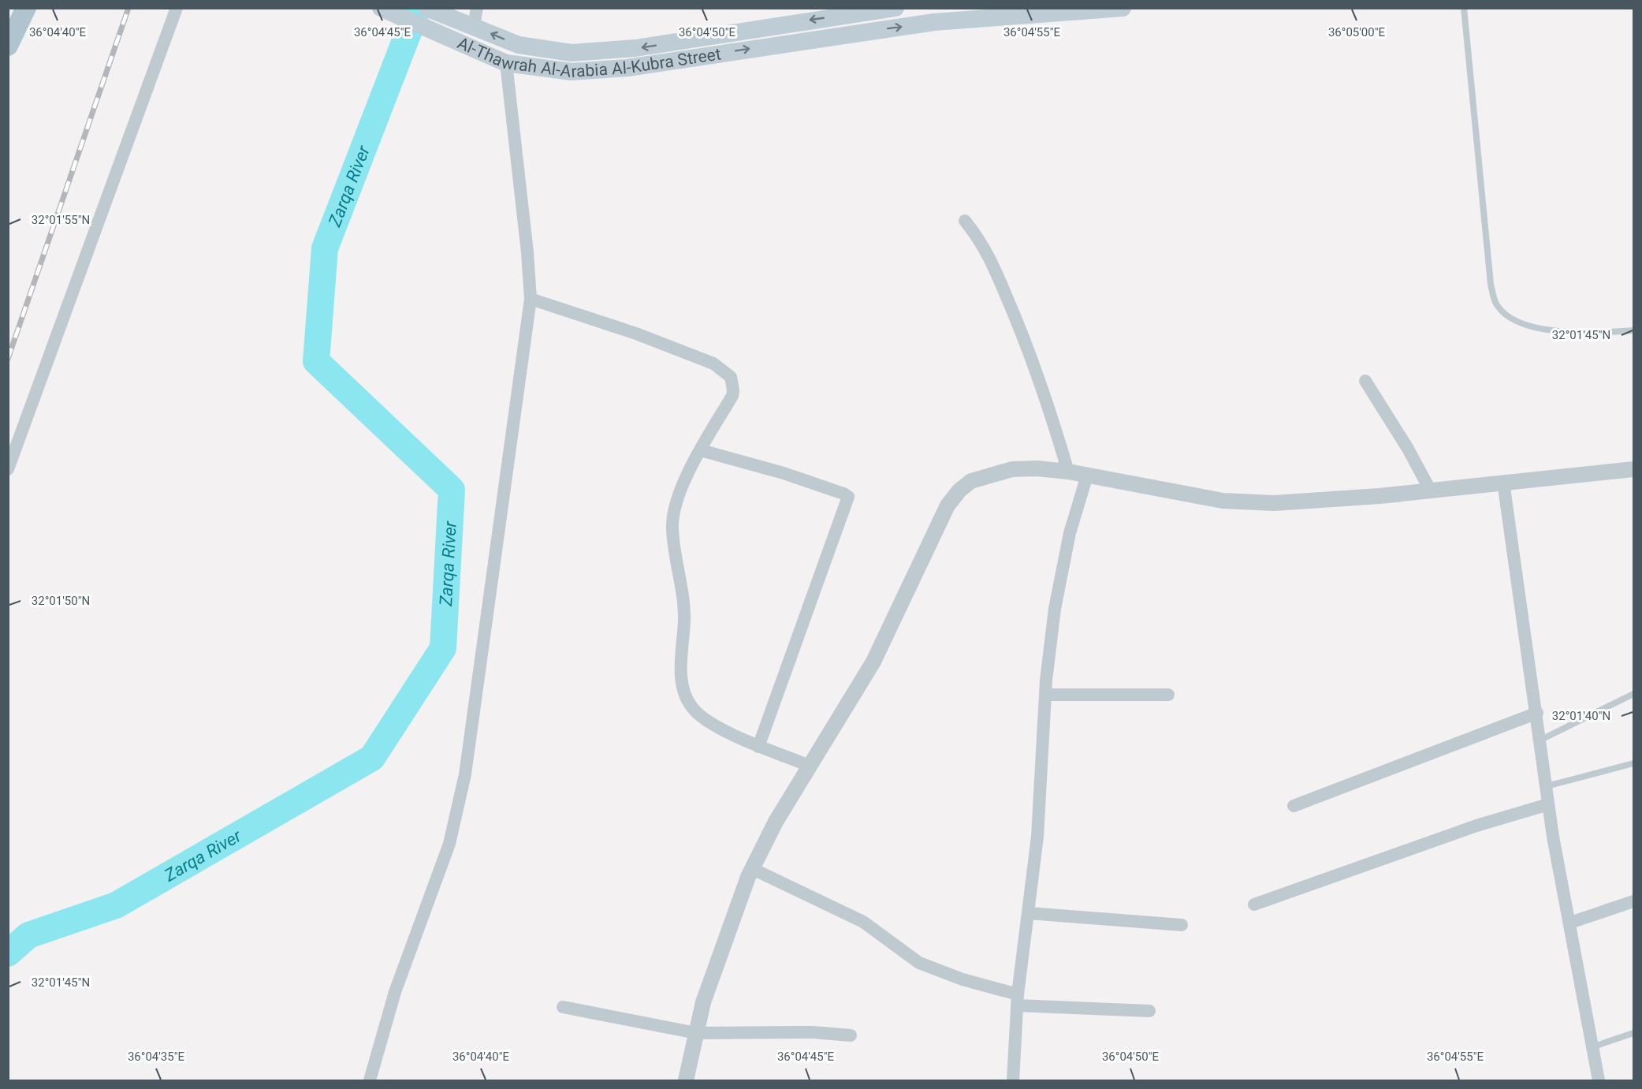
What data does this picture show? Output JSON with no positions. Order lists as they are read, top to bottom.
{
  "streets": {
    "main road": ["Al-Thawrah Al-Arabia Al-Kubra Street"]
  },
  "water": ["Zarqa River"],
  "coordinates": [
    "36°04'40\"E",
    "36°04'45\"E",
    "36°04'50\"E",
    "36°04'55\"E",
    "36°05'00\"E",
    "32°01'55\"N",
    "32°01'45\"N",
    "32°01'50\"N",
    "32°01'40\"N",
    "36°04'35\"E"
  ]
}
